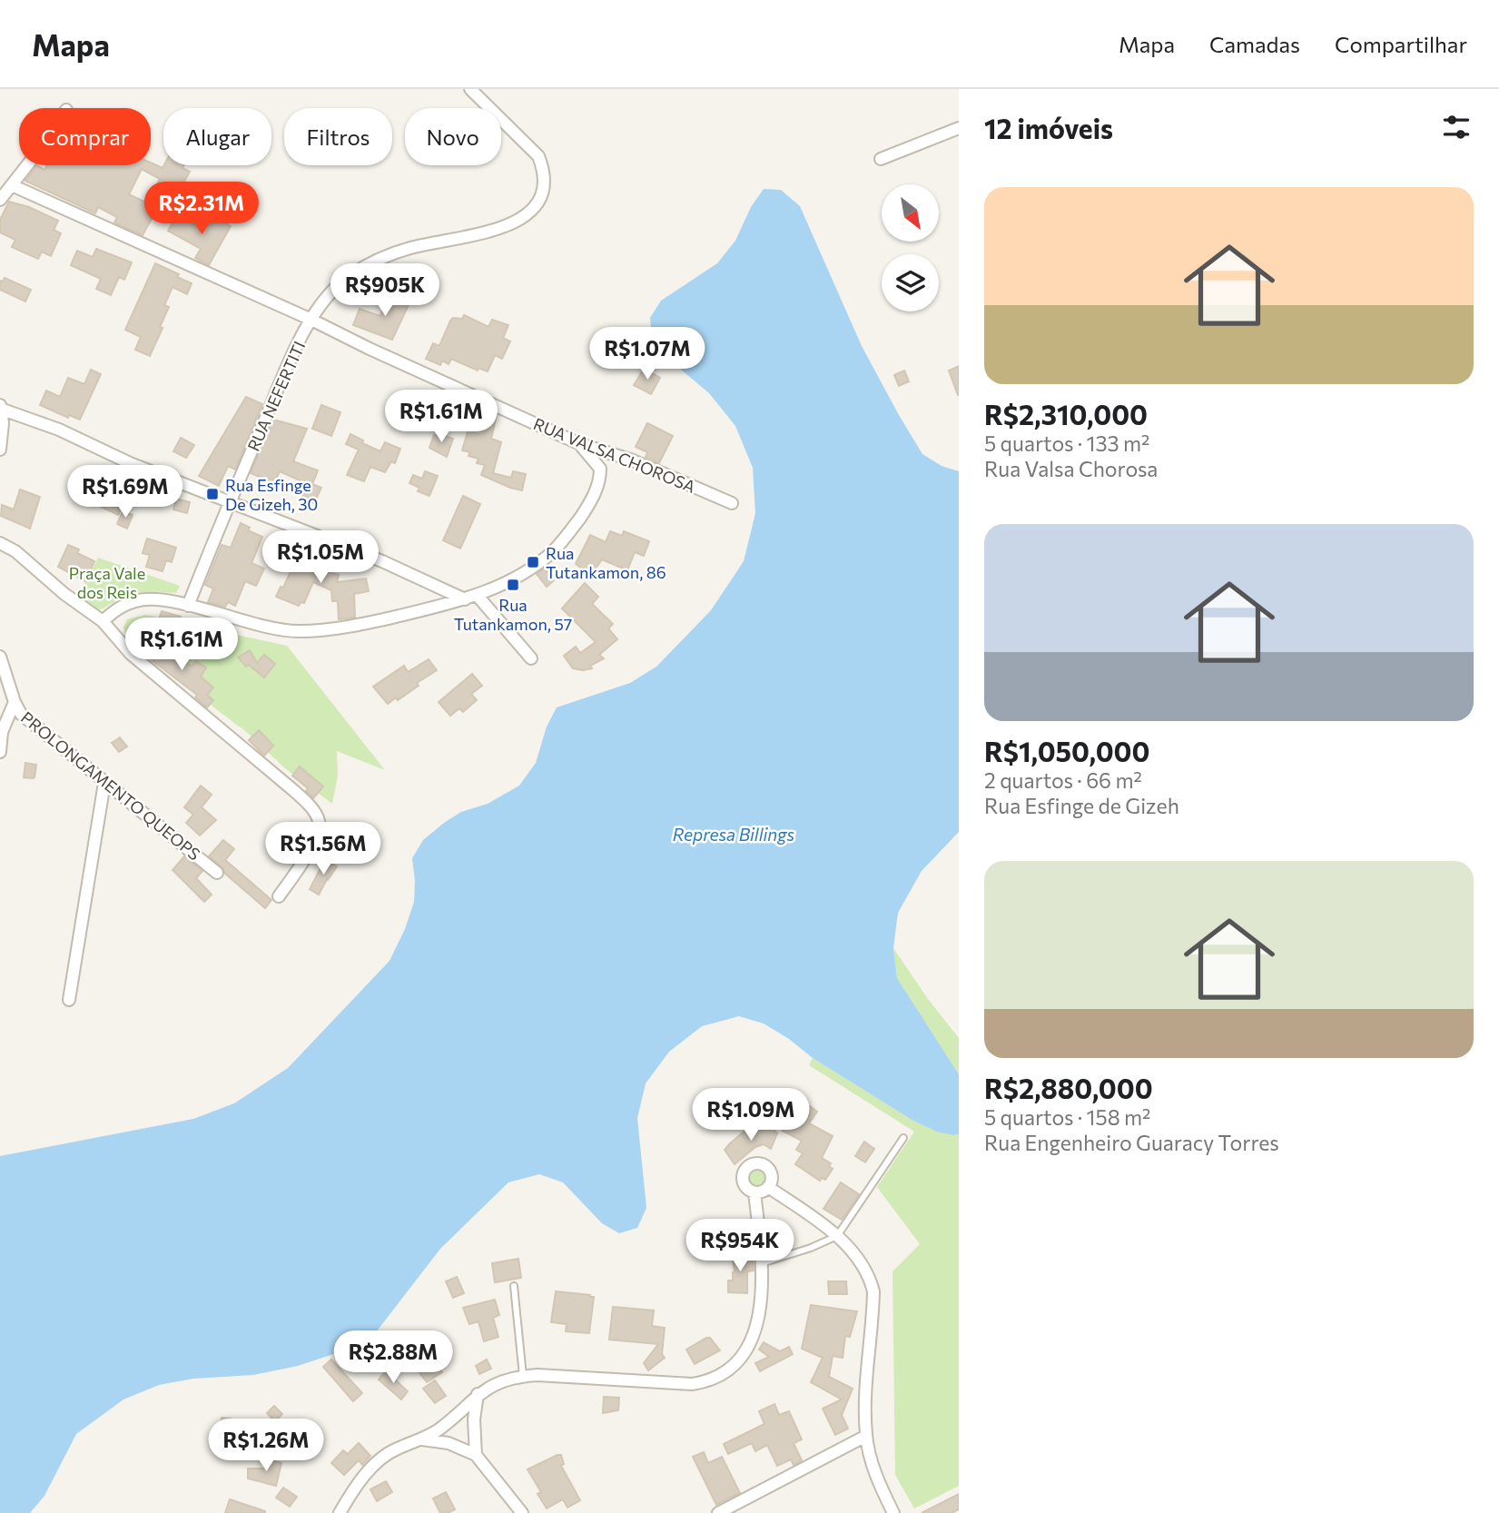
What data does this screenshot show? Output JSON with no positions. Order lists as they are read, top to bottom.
{
  "streets": {
    "street": ["RUA NEFERTITI", "RUA VALSA CHOROSA", "PROLONGAMENTO QUEOPS"]
  },
  "crossings": [
    ["RUA NEFERTITI", "RUA VALSA CHOROSA"]
  ],
  "water": ["Represa Billings"],
  "parks": ["Praça Vale dos Reis"],
  "places": {
    "transit": ["Rua Esfinge De Gizeh, 30", "Rua Tutankamon, 86", "Rua Tutankamon, 57"]
  },
  "north": "bottom right",
  "page": {
    "header": "Mapa",
    "nav": ["Mapa", "Camadas", "Compartilhar"],
    "heading": "12 imóveis",
    "chip": [
      "Comprar",
      "Alugar",
      "Filtros",
      "Novo"
    ],
    "list": [
      {
        "name": "R$2,310,000",
        "note": "5 quartos · 133 m² · Rua Valsa Chorosa"
      },
      {
        "name": "R$1,050,000",
        "note": "2 quartos · 66 m² · Rua Esfinge de Gizeh"
      },
      {
        "name": "R$2,880,000",
        "note": "5 quartos · 158 m² · Rua Engenheiro Guaracy Torres"
      }
    ],
    "price": [
      "R$2.31M",
      "R$905K",
      "R$1.07M",
      "R$1.61M",
      "R$1.69M",
      "R$1.05M",
      "R$1.61M",
      "R$1.56M",
      "R$1.09M",
      "R$954K",
      "R$2.88M",
      "R$1.26M"
    ]
  }
}
